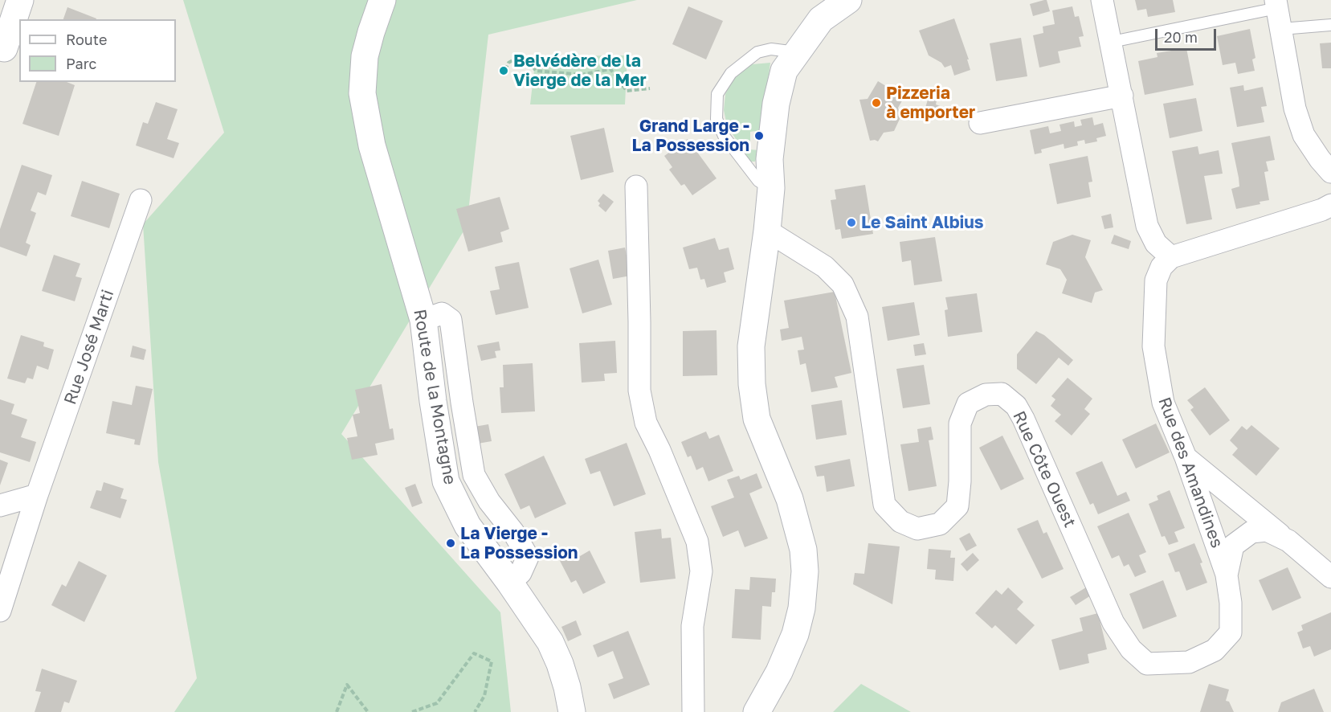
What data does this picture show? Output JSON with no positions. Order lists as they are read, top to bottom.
{
  "streets": {
    "main road": ["Route de la Montagne"],
    "street": ["Rue José Marti", "Rue Côte Ouest", "Rue des Amandines"]
  },
  "crossings": [
    ["Rue Côte Ouest", "Rue des Amandines"]
  ],
  "places": [
    "Belvédère de la Vierge de la Mer",
    "Pizzeria à emporter",
    "Grand Large - La Possession",
    "Le Saint Albius",
    "La Vierge - La Possession"
  ],
  "legend": ["Route", "Parc"],
  "scale_bar": "20 m"
}
